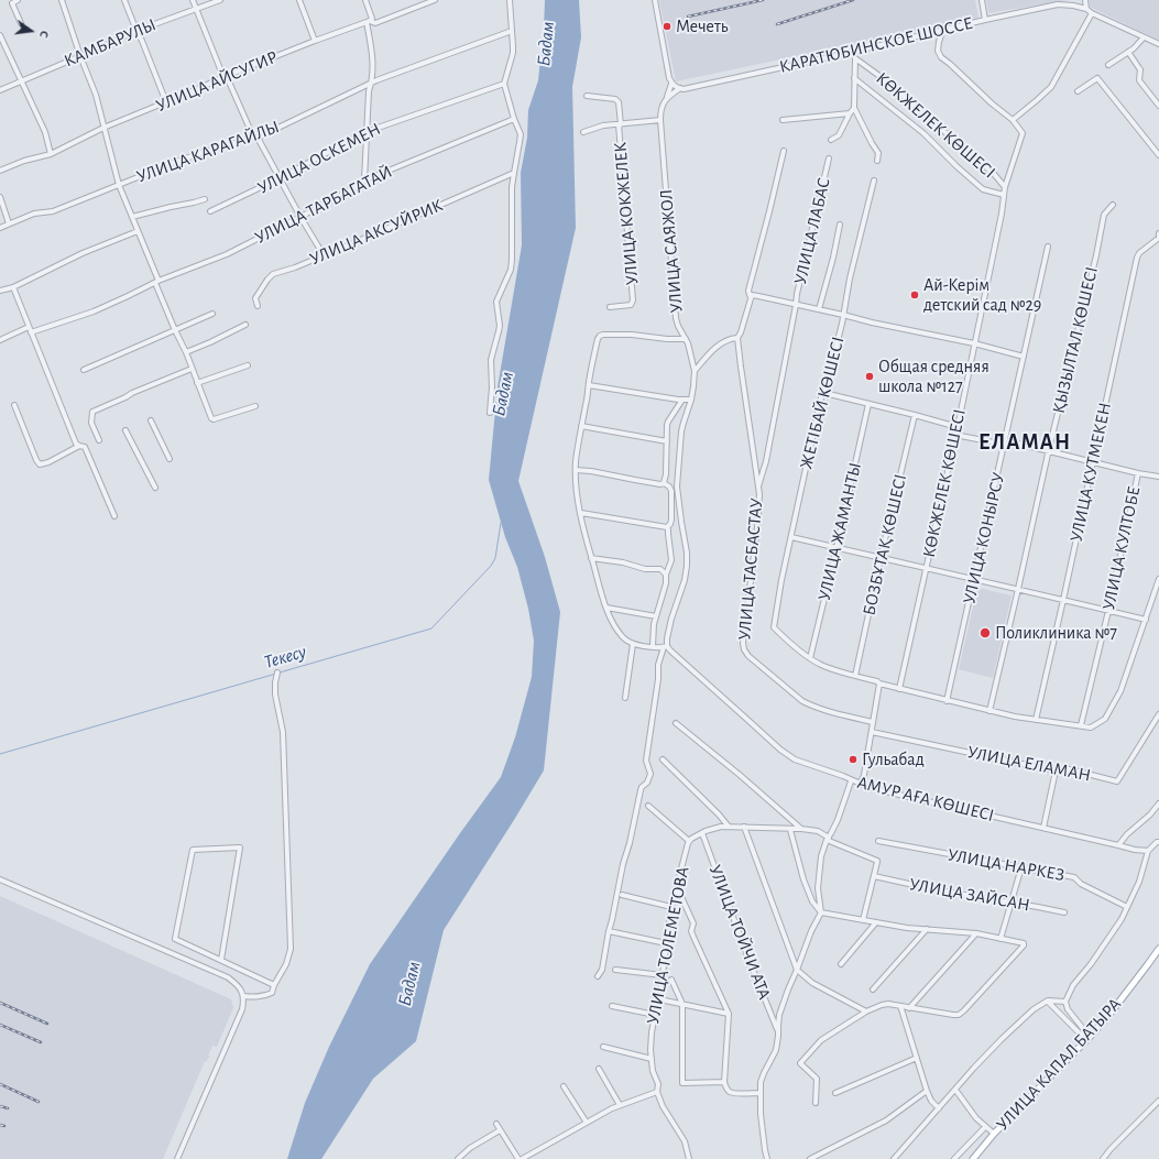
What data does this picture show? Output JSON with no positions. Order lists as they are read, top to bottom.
{
  "streets": {
    "main road": ["УЛИЦА КАПАЛ БАТЫРА"],
    "street": [
      "КАМБАРУЛЫ",
      "КАРАТЮБИНСКОЕ ШОССЕ",
      "УЛИЦА АЙСУГИР",
      "КӨКЖЕЛЕК КӨШЕСІ",
      "УЛИЦА КАРАГАЙЛЫ",
      "УЛИЦА ОСКЕМЕН",
      "УЛИЦА ТАРБАГАТАЙ",
      "УЛИЦА КОКЖЕЛЕК",
      "УЛИЦА ЛАБАС",
      "УЛИЦА АКСУЙРИК",
      "УЛИЦА САЯЖОЛ",
      "ҚЫЗЫЛТАЛ КӨШЕСІ",
      "ЖЕТІБАЙ КӨШЕСІ",
      "УЛИЦА КУТМЕКЕН",
      "УЛИЦА ЖАМАНТЫ",
      "УЛИЦА КОНЫРСУ",
      "БОЗБҰТАҚ КӨШЕСІ",
      "УЛИЦА КУЛТОБЕ",
      "УЛИЦА ТАСБАСТАУ",
      "УЛИЦА ЕЛАМАН",
      "АМУР АҒА КӨШЕСІ",
      "УЛИЦА НАРКЕЗ",
      "УЛИЦА ЗАЙСАН",
      "УЛИЦА ТОЙЧИ АТА",
      "УЛИЦА ТОЛЕМЕТОВА"
    ]
  },
  "crossings": [
    ["УЛИЦА ЛАБАС", "УЛИЦА ТАСБАСТАУ"],
    ["УЛИЦА САЯЖОЛ", "АМУР АҒА КӨШЕСІ"],
    ["ЖЕТІБАЙ КӨШЕСІ", "УЛИЦА ЖАМАНТЫ"]
  ],
  "districts": ["ЕЛАМАН"],
  "water": ["Бадам", "Текесу"],
  "places": [
    "Мечеть",
    "Ай-Керім детский сад №29",
    "Общая средняя школа №127",
    "Поликлиника №7",
    "Гульабад"
  ],
  "north": "right"
}
